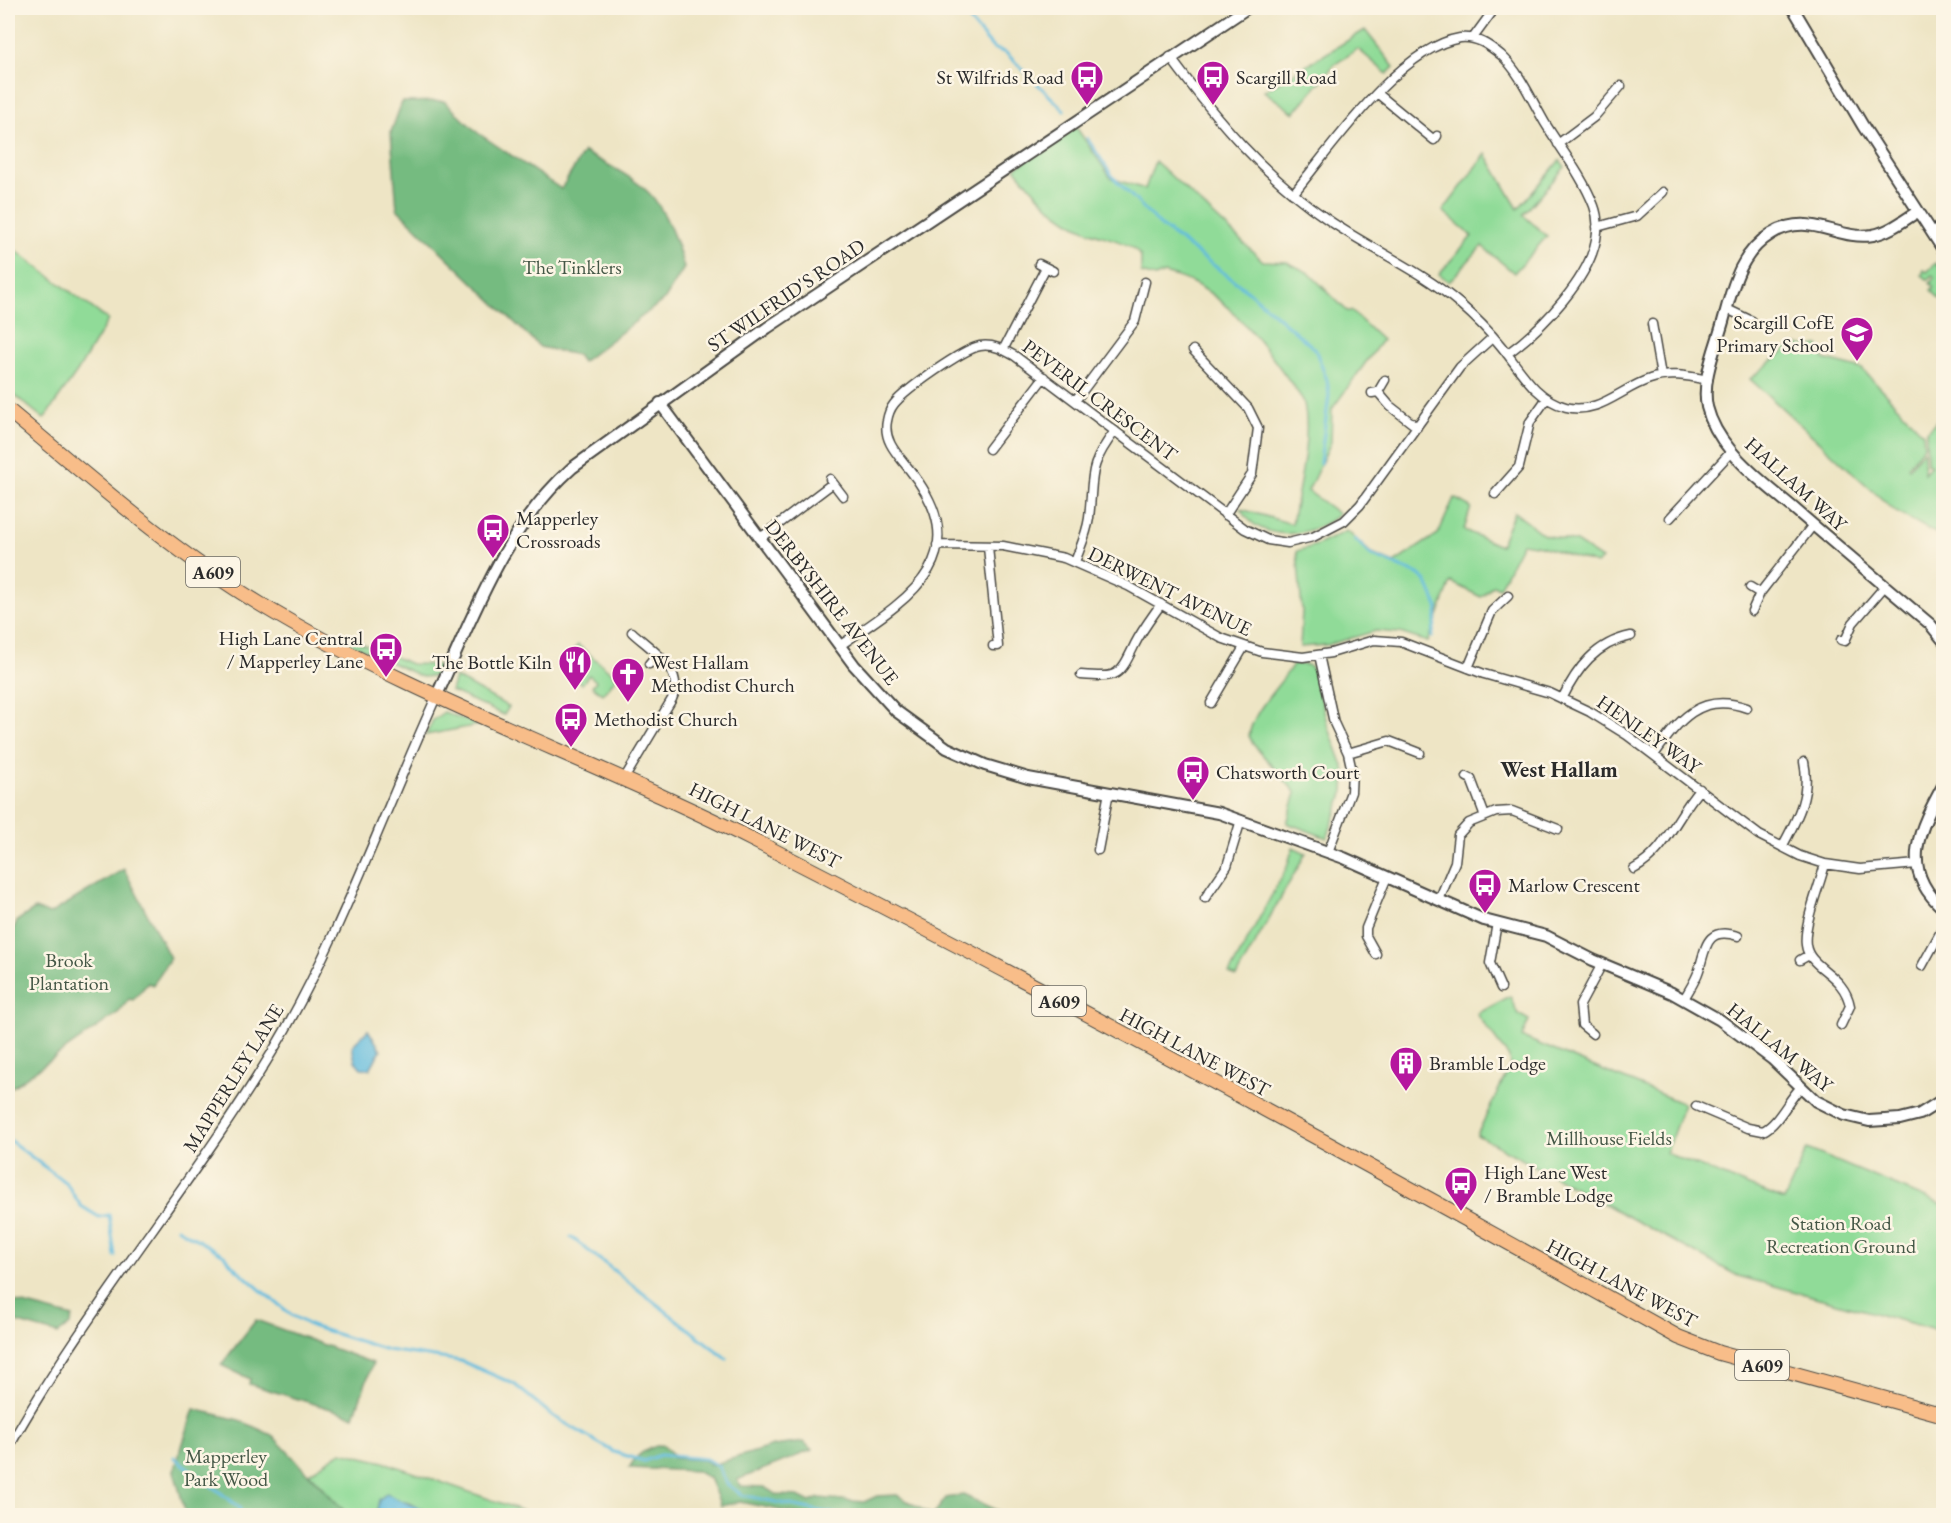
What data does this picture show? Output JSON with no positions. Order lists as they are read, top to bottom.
{
  "streets": {
    "main road": ["A609", "HIGH LANE WEST"],
    "street": [
      "ST WILFRID'S ROAD",
      "PEVERIL CRESCENT",
      "HALLAM WAY",
      "DERWENT AVENUE",
      "DERBYSHIRE AVENUE",
      "HENLEY WAY",
      "MAPPERLEY LANE"
    ]
  },
  "crossings": [
    ["ST WILFRID'S ROAD", "A609"],
    ["ST WILFRID'S ROAD", "DERBYSHIRE AVENUE"],
    ["ST WILFRID'S ROAD", "HIGH LANE WEST"],
    ["ST WILFRID'S ROAD", "MAPPERLEY LANE"],
    ["PEVERIL CRESCENT", "DERWENT AVENUE"],
    ["PEVERIL CRESCENT", "DERBYSHIRE AVENUE"],
    ["HALLAM WAY", "DERBYSHIRE AVENUE"],
    ["A609", "HIGH LANE WEST"],
    ["A609", "MAPPERLEY LANE"],
    ["DERWENT AVENUE", "HENLEY WAY"],
    ["HIGH LANE WEST", "MAPPERLEY LANE"]
  ],
  "districts": ["West Hallam"],
  "parks": [
    "The Tinklers",
    "Brook Plantation",
    "Millhouse Fields",
    "Station Road Recreation Ground",
    "Mapperley Park Wood"
  ],
  "places": {
    "bus stop": [
      "St Wilfrids Road",
      "Scargill Road",
      "Mapperley Crossroads",
      "High Lane Central / Mapperley Lane",
      "Methodist Church",
      "Chatsworth Court",
      "Marlow Crescent",
      "High Lane West / Bramble Lodge"
    ],
    "school or university": ["Scargill CofE Primary School"],
    "restaurant": ["The Bottle Kiln"],
    "church": ["West Hallam Methodist Church"],
    "building": ["Bramble Lodge"]
  }
}
